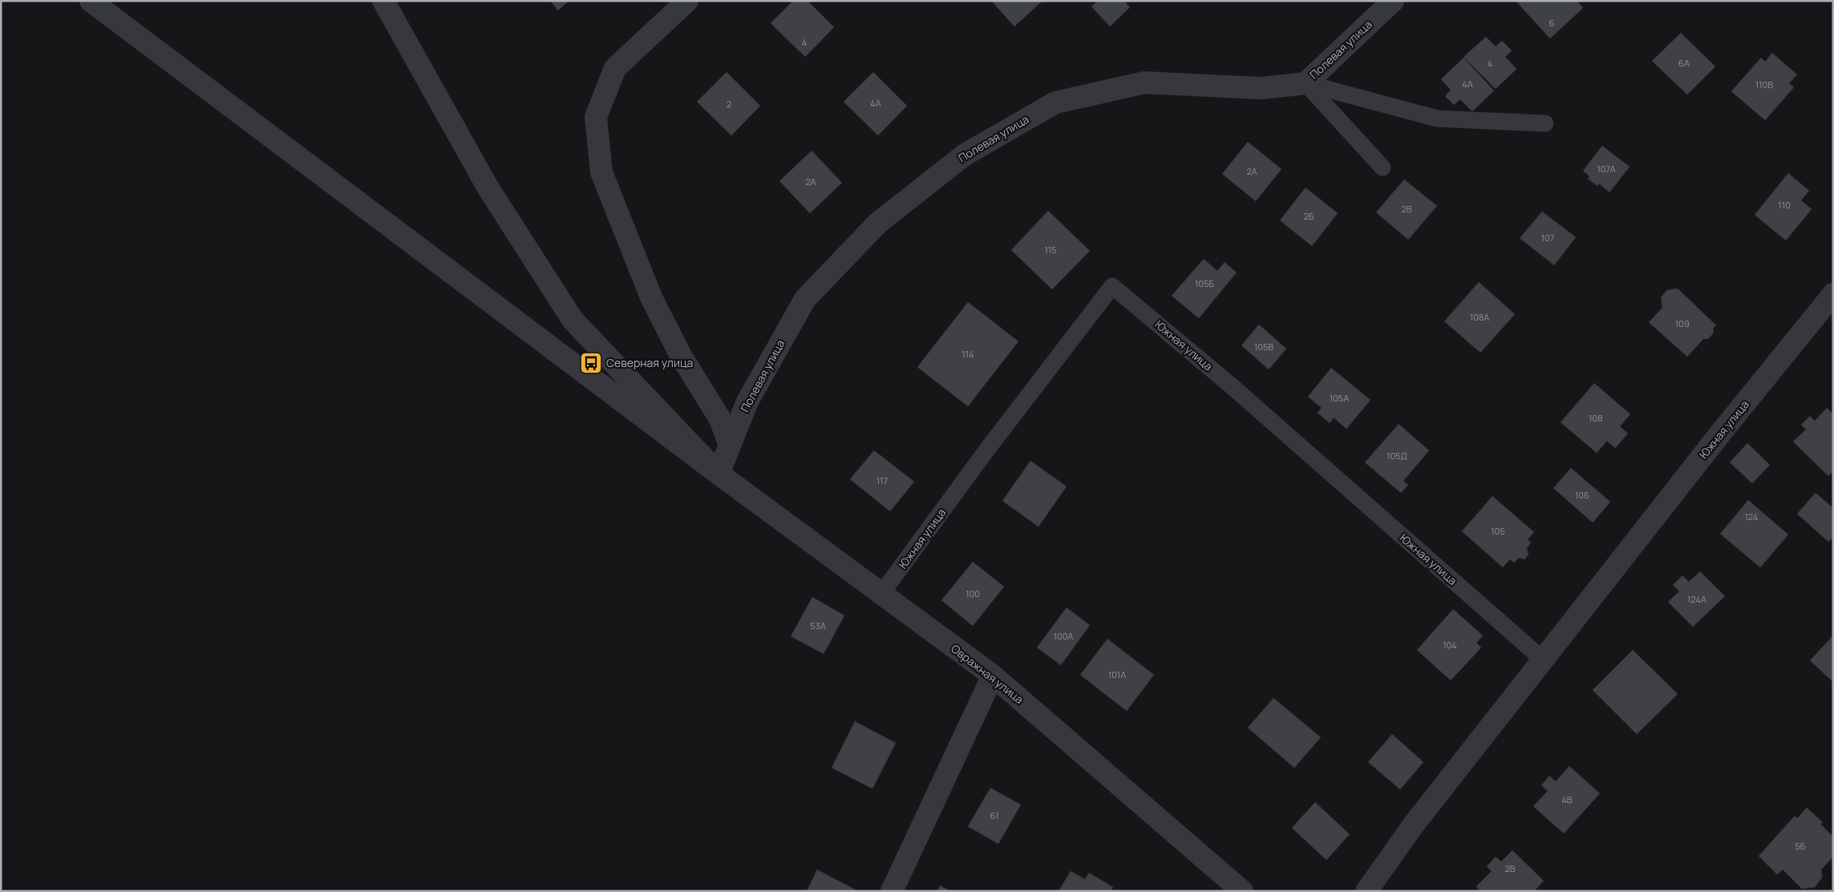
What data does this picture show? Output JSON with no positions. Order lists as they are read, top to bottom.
{
  "streets": {
    "street": ["Полевая улица", "Южная улица", "Овражная улица"]
  },
  "crossings": [
    ["Полевая улица", "Овражная улица"],
    ["Южная улица", "Овражная улица"]
  ],
  "places": {
    "bus stop": ["Северная улица"]
  },
  "house_numbers": [
    "6",
    "4",
    "4",
    "6А",
    "4А",
    "110В",
    "4А",
    "2",
    "107А",
    "2А",
    "2А",
    "110",
    "2В",
    "2Б",
    "107",
    "115",
    "105Б",
    "108А",
    "109",
    "105В",
    "114",
    "105А",
    "108",
    "105Д",
    "117",
    "106",
    "124",
    "105",
    "100",
    "124А",
    "53А",
    "100А",
    "104",
    "101А",
    "4В",
    "61",
    "5Б",
    "2В"
  ]
}
